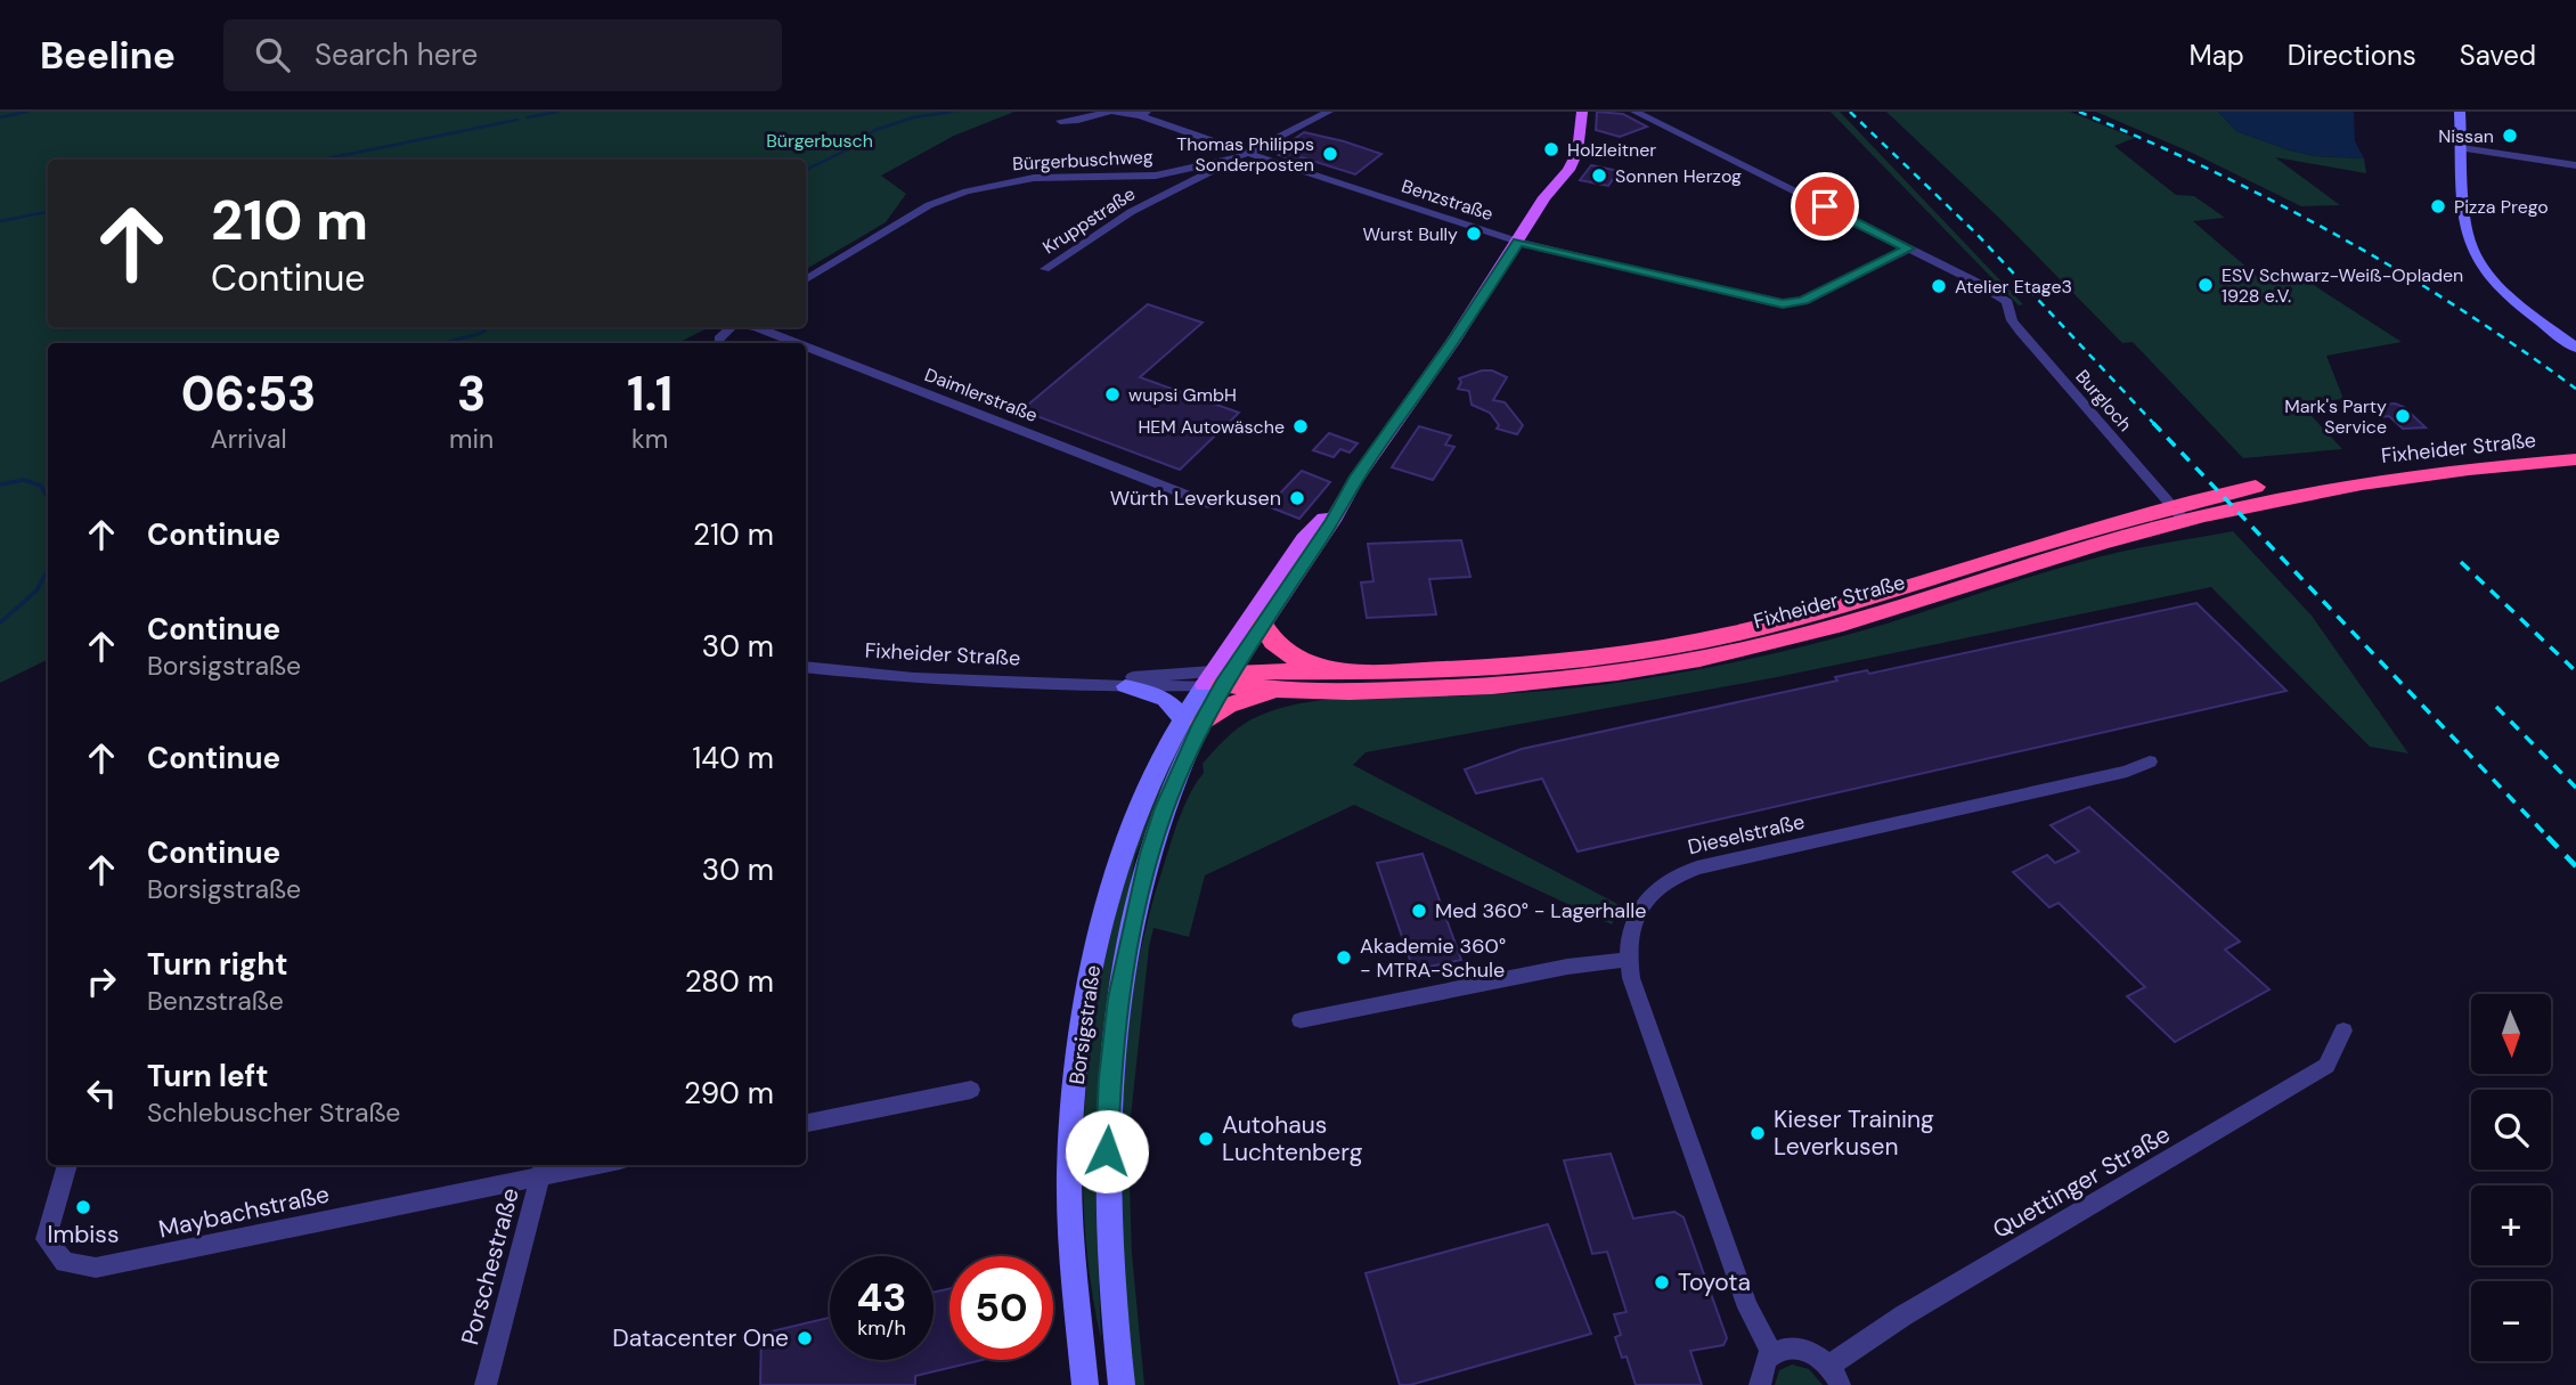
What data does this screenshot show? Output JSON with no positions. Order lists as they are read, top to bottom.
{
  "streets": {
    "highway": ["Fixheider Straße"],
    "main road": ["Borsigstraße"],
    "street": [
      "Bürgerbuschweg",
      "Benzstraße",
      "Kruppstraße",
      "Daimlerstraße",
      "Burgloch",
      "Dieselstraße",
      "Quettinger Straße",
      "Maybachstraße",
      "Porschestraße"
    ]
  },
  "crossings": [
    ["Bürgerbuschweg", "Benzstraße"],
    ["Bürgerbuschweg", "Kruppstraße"],
    ["Benzstraße", "Burgloch"],
    ["Dieselstraße", "Quettinger Straße"],
    ["Maybachstraße", "Porschestraße"]
  ],
  "parks": ["Bürgerbusch"],
  "places": [
    "Nissan",
    "Holzleitner",
    "Thomas Philipps Sonderposten",
    "Sonnen Herzog",
    "Pizza Prego",
    "Wurst Bully",
    "ESV Schwarz-Weiß-Opladen 1928 e.V.",
    "Atelier Etage3",
    "wupsi GmbH",
    "Mark's Party Service",
    "HEM Autowäsche",
    "Würth Leverkusen",
    "Med 360° - Lagerhalle",
    "Akademie 360° - MTRA-Schule",
    "Kieser Training Leverkusen",
    "Autohaus Luchtenberg",
    "Imbiss",
    "Toyota",
    "Datacenter One"
  ],
  "north": "bottom",
  "page": {
    "header": "Beeline",
    "search": "Search here",
    "nav": ["Map", "Directions", "Saved"],
    "turn": ["210 m", "Continue"],
    "eta": [
      "06:53",
      "Arrival",
      "3",
      "min",
      "1.1",
      "km"
    ],
    "list": [
      {
        "name": "Continue",
        "value": "210 m"
      },
      {
        "name": "Continue",
        "note": "Borsigstraße",
        "value": "30 m"
      },
      {
        "name": "Continue",
        "value": "140 m"
      },
      {
        "name": "Continue",
        "note": "Borsigstraße",
        "value": "30 m"
      },
      {
        "name": "Turn right",
        "note": "Benzstraße",
        "value": "280 m"
      },
      {
        "name": "Turn left",
        "note": "Schlebuscher Straße",
        "value": "290 m"
      }
    ],
    "map_buttons": ["+", "−"],
    "speed": "43 km/h",
    "limit": "50"
  }
}
